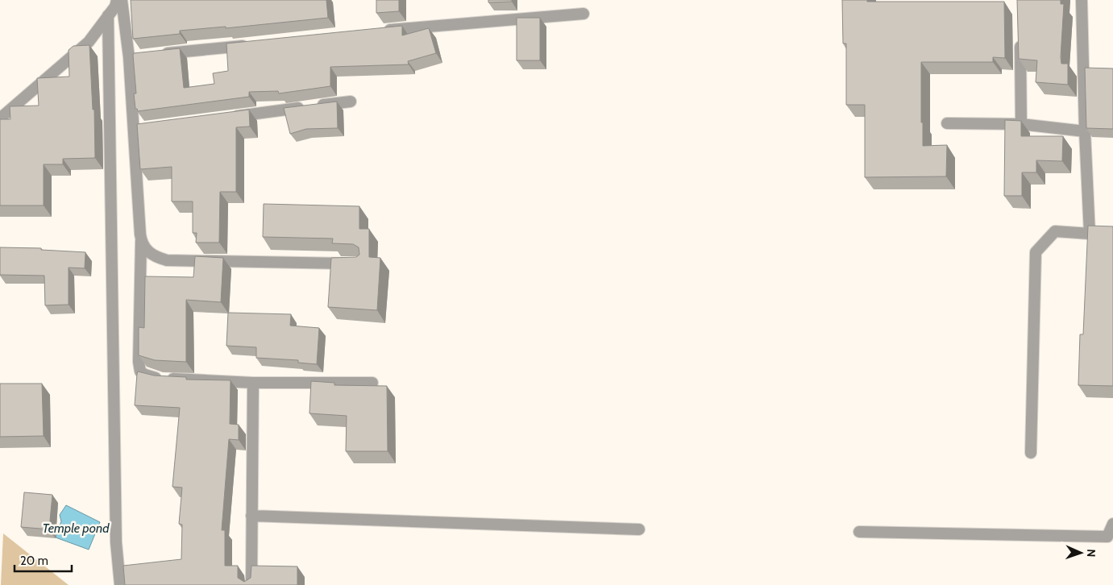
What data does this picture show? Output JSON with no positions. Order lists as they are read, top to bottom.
{
  "water": ["Temple pond"],
  "scale_bar": "20 m",
  "north": "right"
}
